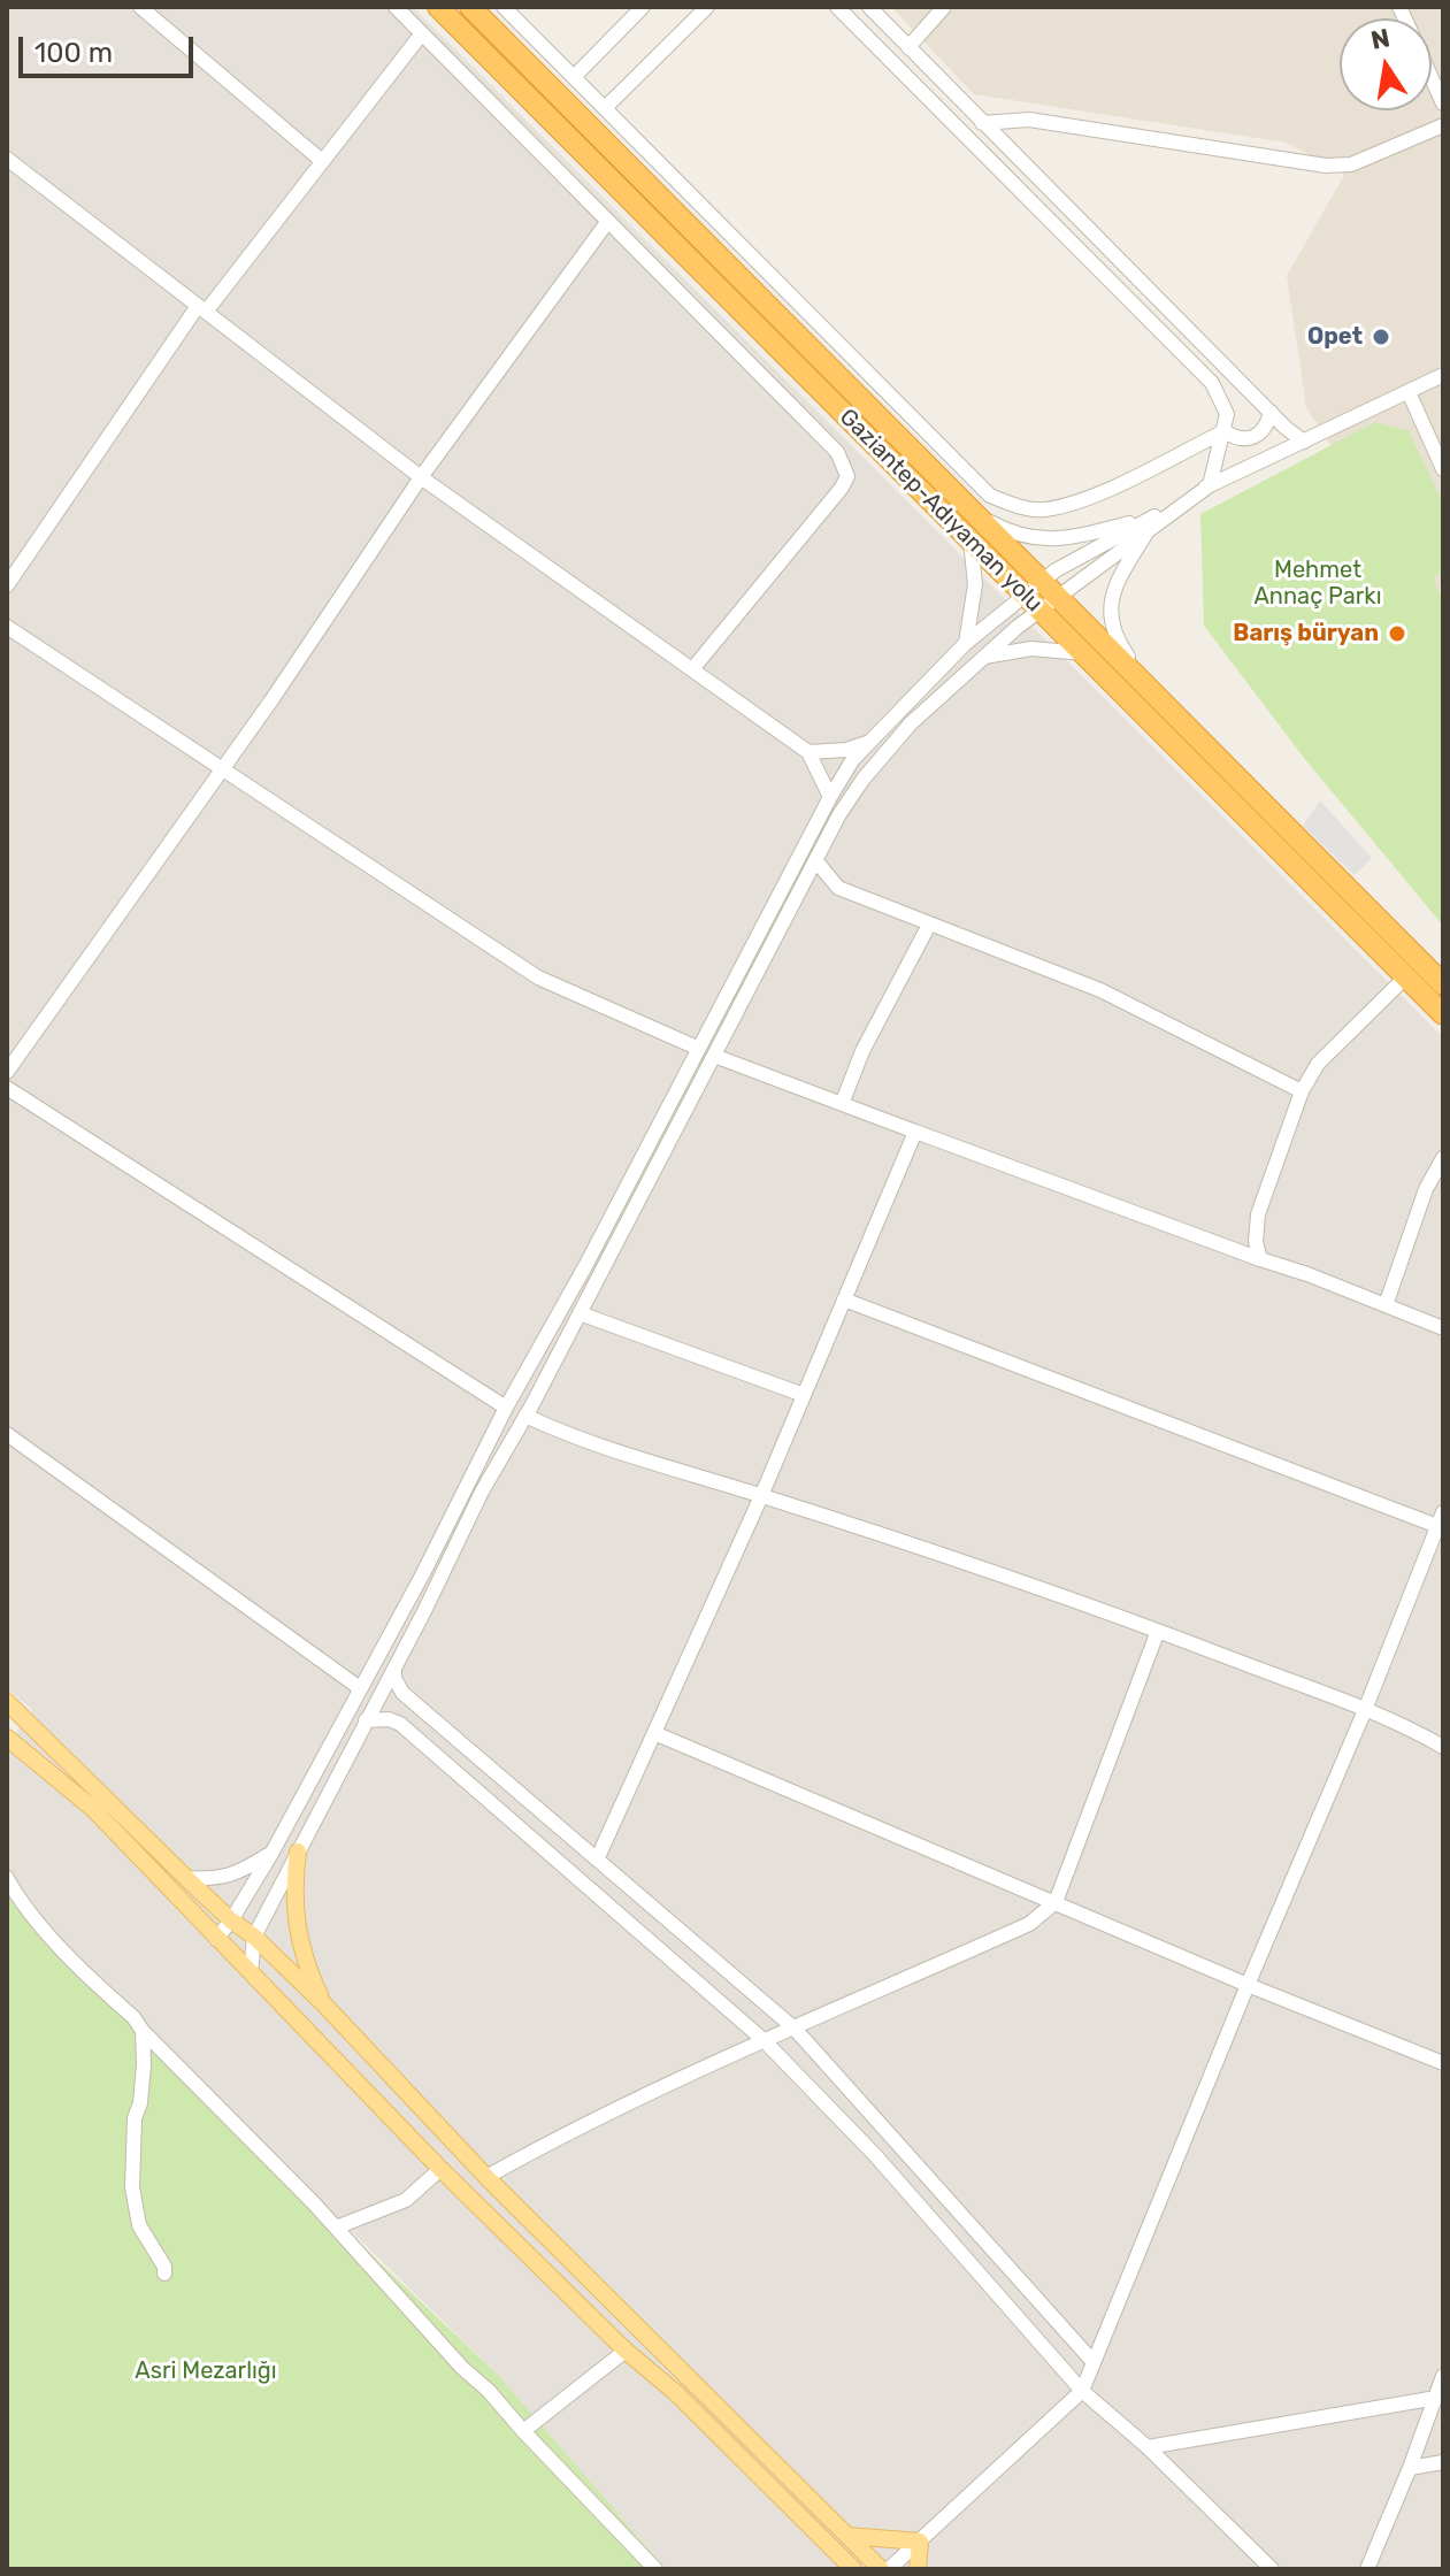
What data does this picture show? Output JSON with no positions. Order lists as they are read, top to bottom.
{
  "streets": {
    "highway": ["Gaziantep-Adıyaman yolu"]
  },
  "parks": ["Mehmet Annaç Parkı", "Asri Mezarlığı"],
  "places": ["Opet", "Barış büryan"],
  "scale_bar": "100 m",
  "north": "top"
}
